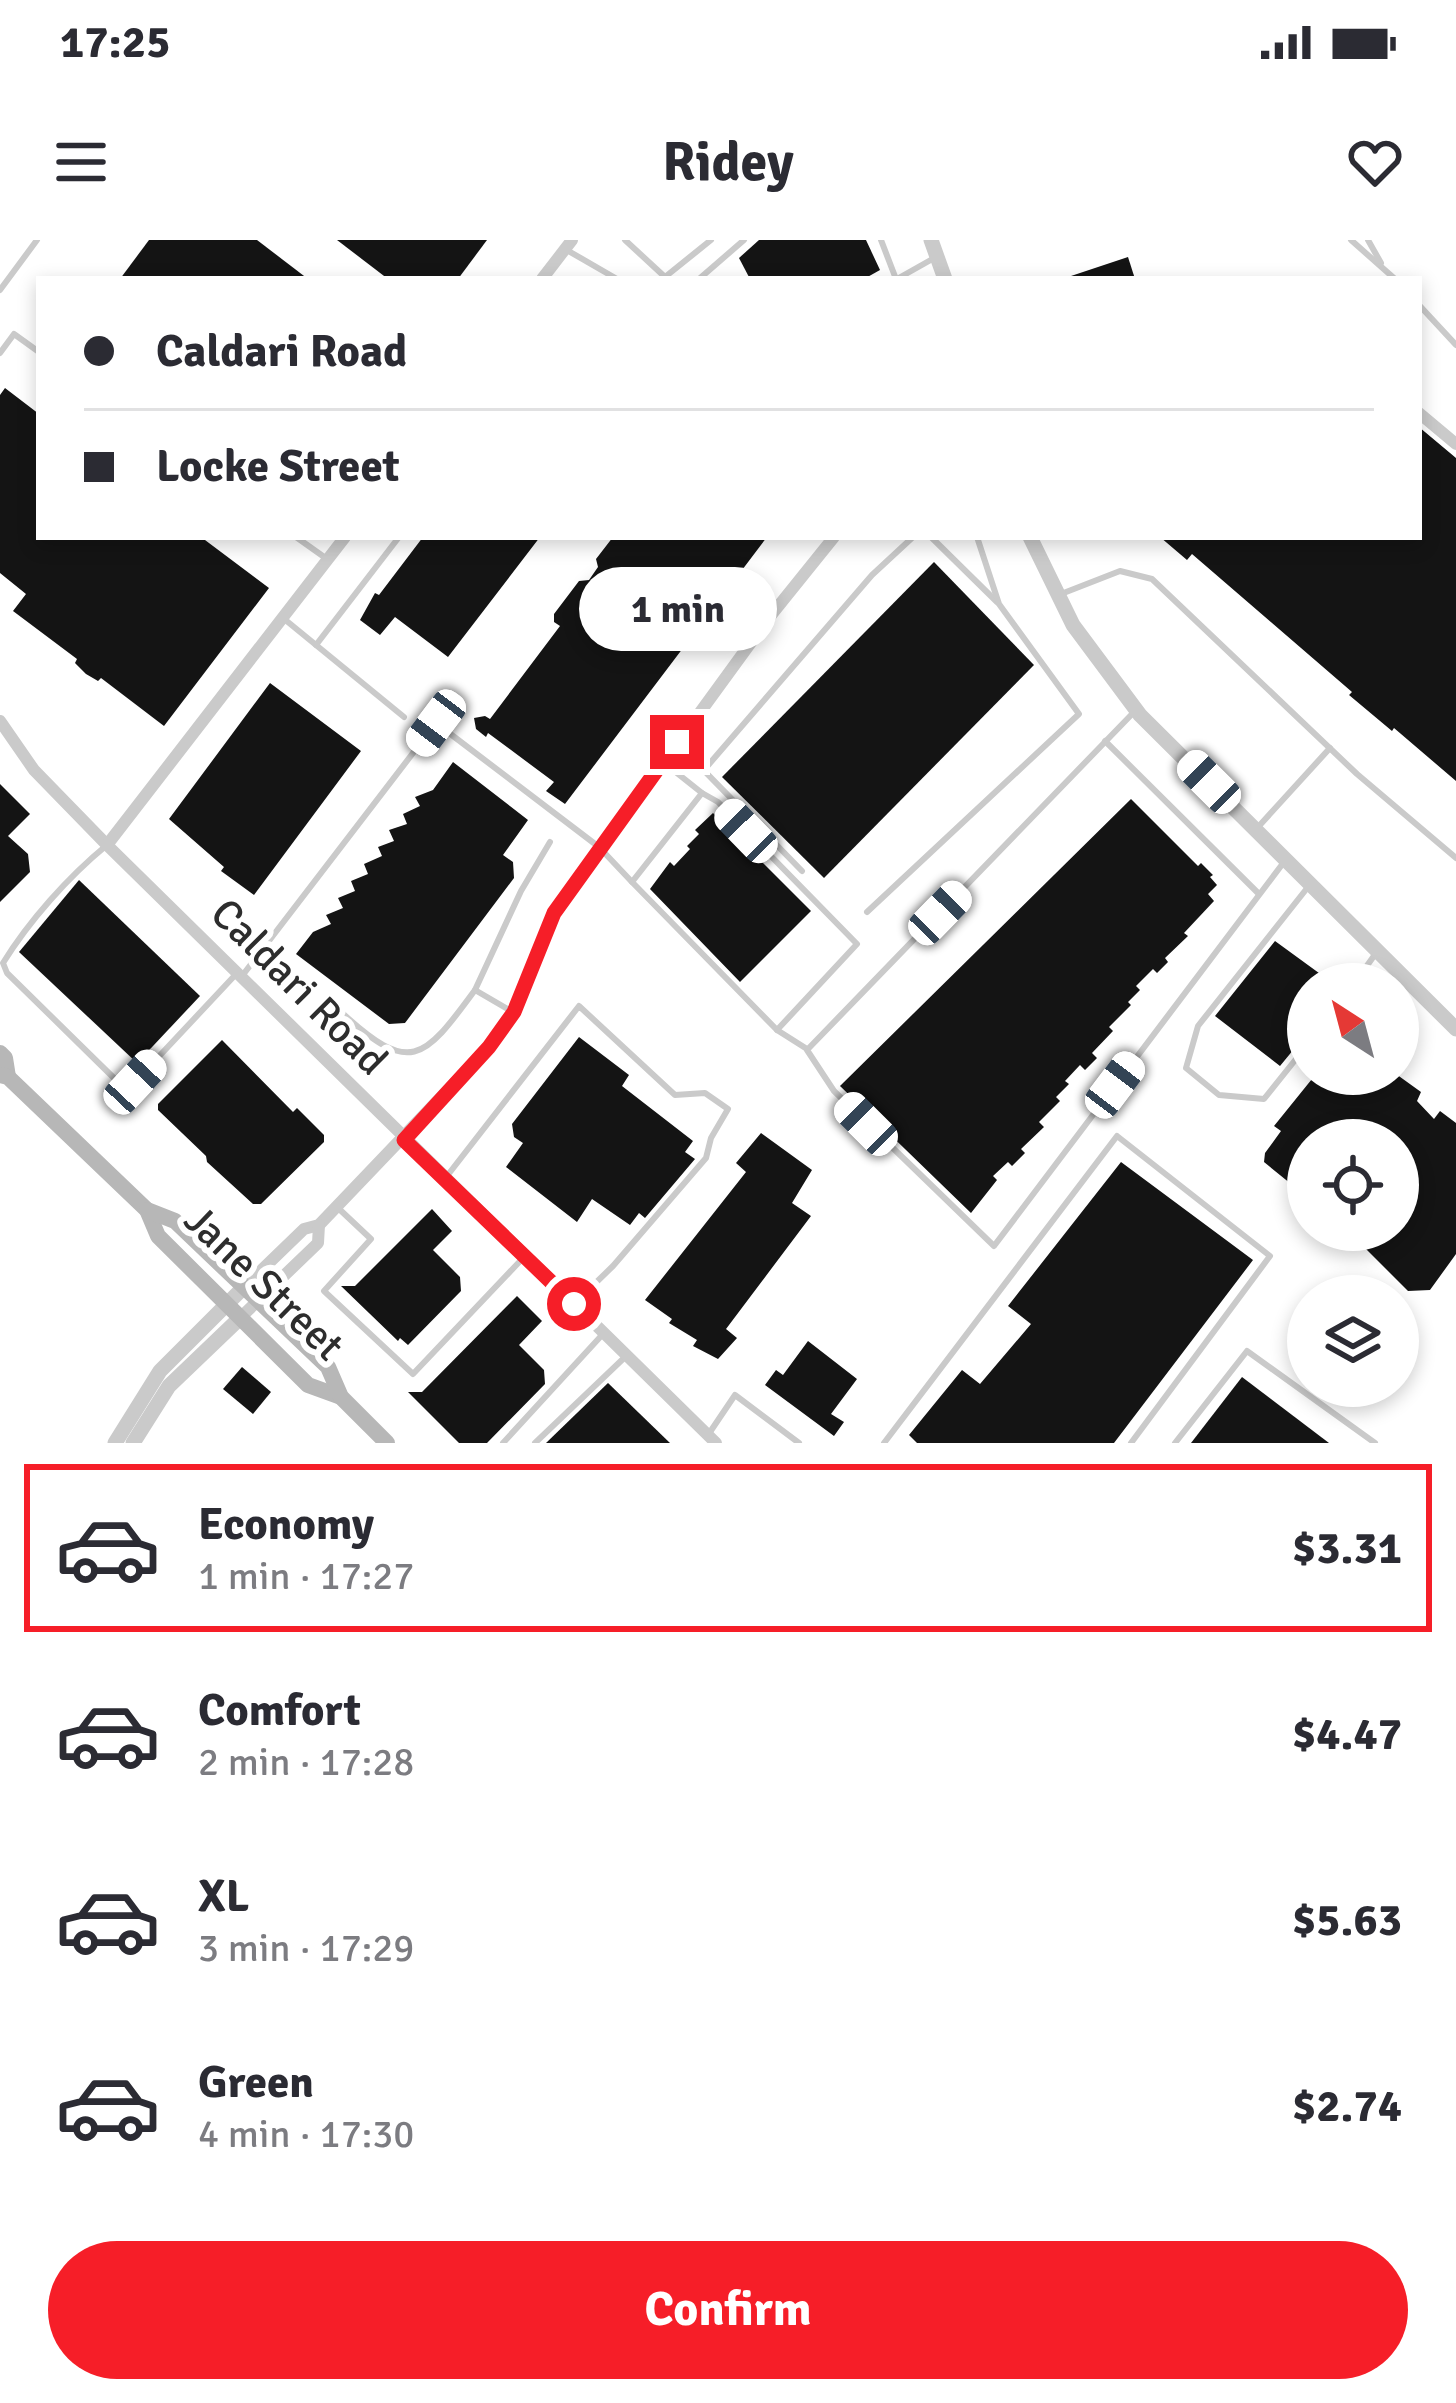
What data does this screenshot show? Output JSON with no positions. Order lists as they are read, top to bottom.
{
  "streets": {
    "main road": ["Jane Street"],
    "street": ["Caldari Road"]
  },
  "north": "top left",
  "page": {
    "status": "17:25",
    "header": "Ridey",
    "banner": ["Caldari Road", "Locke Street"],
    "bubble": "1 min",
    "list": [
      {
        "name": "Economy",
        "note": "1 min · 17:27",
        "value": "$3.31"
      },
      {
        "name": "Comfort",
        "note": "2 min · 17:28",
        "value": "$4.47"
      },
      {
        "name": "XL",
        "note": "3 min · 17:29",
        "value": "$5.63"
      },
      {
        "name": "Green",
        "note": "4 min · 17:30",
        "value": "$2.74"
      }
    ],
    "buttons": "Confirm"
  }
}
